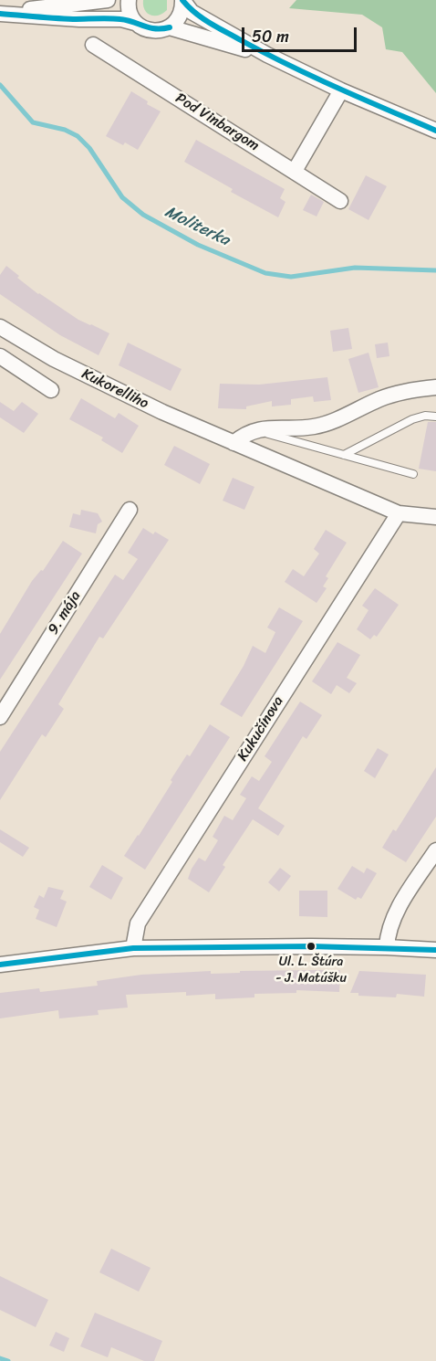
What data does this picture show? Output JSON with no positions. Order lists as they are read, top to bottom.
{
  "streets": {
    "street": [
      "Pod Vinbargom",
      "Kukorelliho",
      "9. mája",
      "Kukučínova"
    ]
  },
  "crossings": [
    ["Kukorelliho", "Kukučínova"]
  ],
  "water": ["Moliterka"],
  "places": ["Ul. L. Štúra - J. Matúšku"],
  "scale_bar": "50 m"
}
